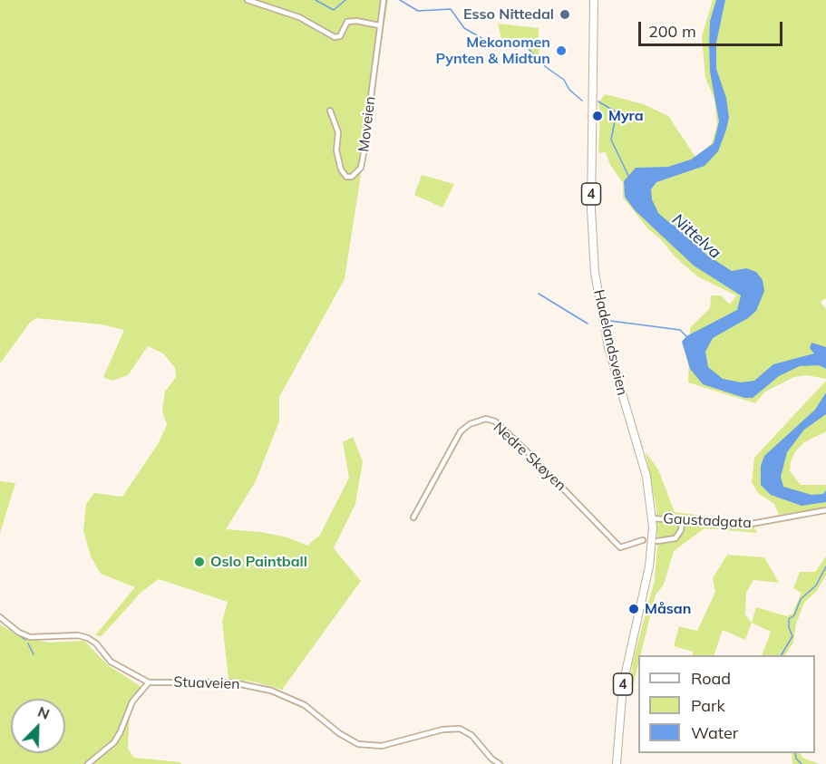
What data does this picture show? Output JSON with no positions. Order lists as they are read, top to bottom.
{
  "streets": {
    "highway": ["4", "Hadelandsveien"],
    "street": [
      "Moveien",
      "Nedre Skøyen",
      "Gaustadgata",
      "Stuaveien"
    ]
  },
  "crossings": [
    ["4", "Hadelandsveien"],
    ["4", "Gaustadgata"],
    ["Hadelandsveien", "Gaustadgata"]
  ],
  "water": ["Nittelva"],
  "places": [
    "Esso Nittedal",
    "Mekonomen Pynten & Midtun",
    "Myra",
    "Oslo Paintball",
    "Måsan"
  ],
  "legend": ["Road", "Park", "Water"],
  "scale_bar": "200 m",
  "north": "top right"
}
